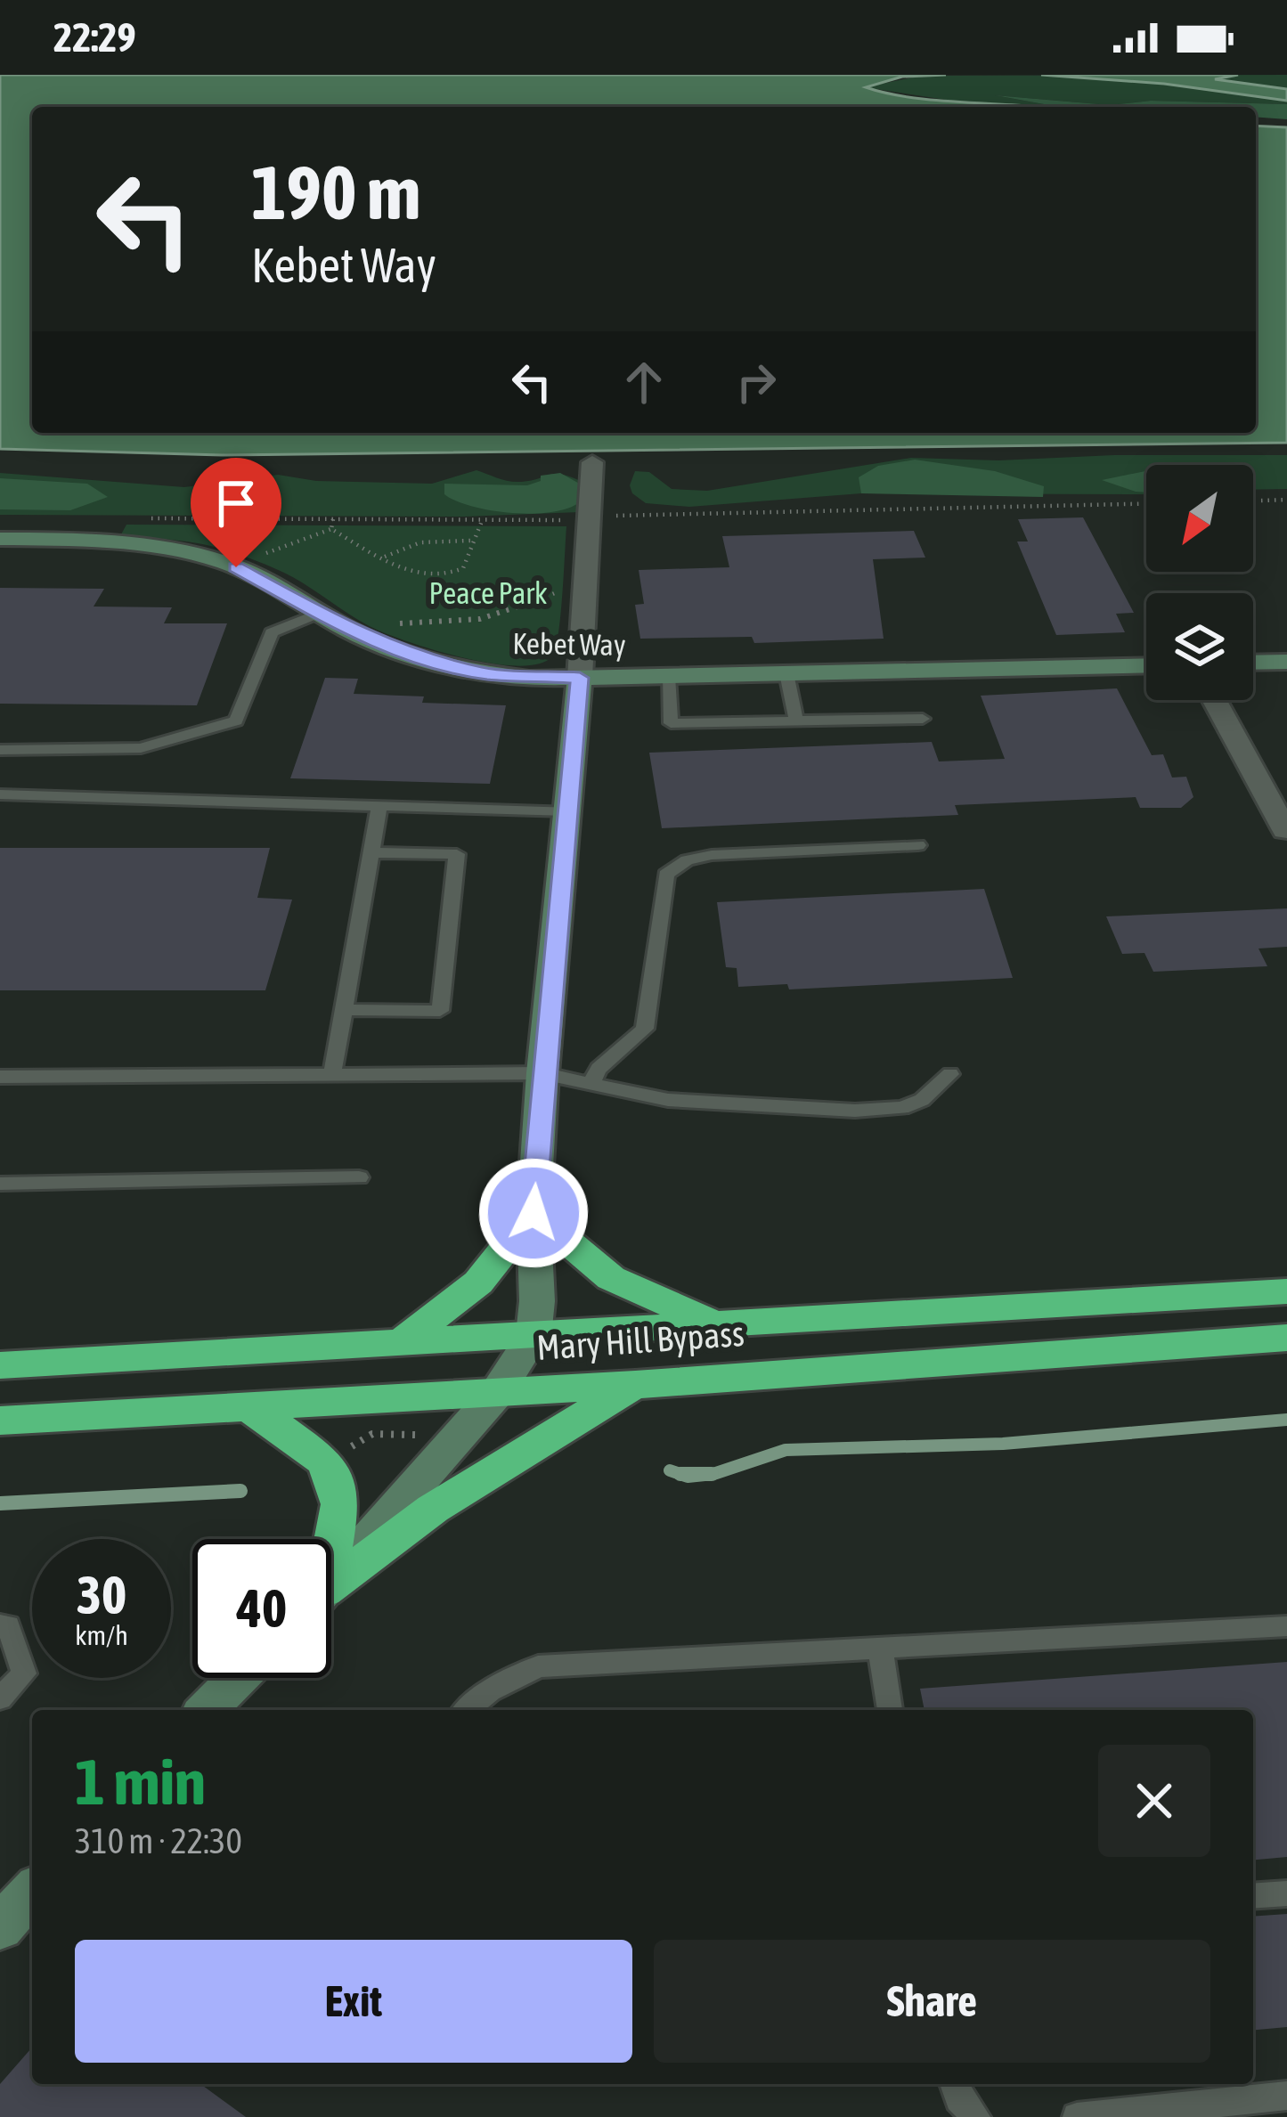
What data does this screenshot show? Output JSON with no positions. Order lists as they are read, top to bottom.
{
  "streets": {
    "highway": ["Mary Hill Bypass"],
    "street": ["Kebet Way"]
  },
  "parks": ["Peace Park"],
  "north": "bottom left",
  "page": {
    "status": "22:29",
    "turn": ["190 m", "Kebet Way"],
    "speed": "30 km/h",
    "limit": "40",
    "heading": ["1 min", "310 m · 22:30"],
    "buttons": ["Exit", "Share"]
  }
}
